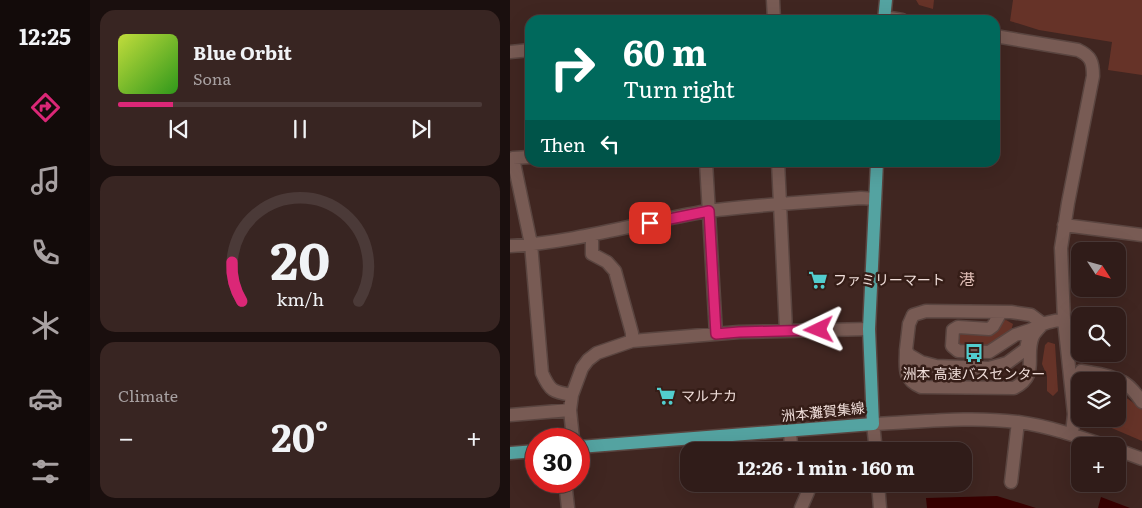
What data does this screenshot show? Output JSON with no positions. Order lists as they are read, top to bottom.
{
  "streets": {
    "main road": ["洲本灘賀集線"]
  },
  "districts": ["港"],
  "places": {
    "supermarket": ["ファミリーマート", "マルナカ"],
    "bus stop": ["洲本 高速バスセンター"]
  },
  "north": "bottom right",
  "page": {
    "tabs": "12:25",
    "turn": ["60 m", "Turn right"],
    "song": ["Blue Orbit", "Sona"],
    "then": "Then",
    "map_buttons": "+",
    "tile": "Climate",
    "heat": ["−", "20°", "+"],
    "limit": "30",
    "trip": "12:26 · 1 min · 160 m",
    "gauge": ["20", "km/h"]
  }
}
